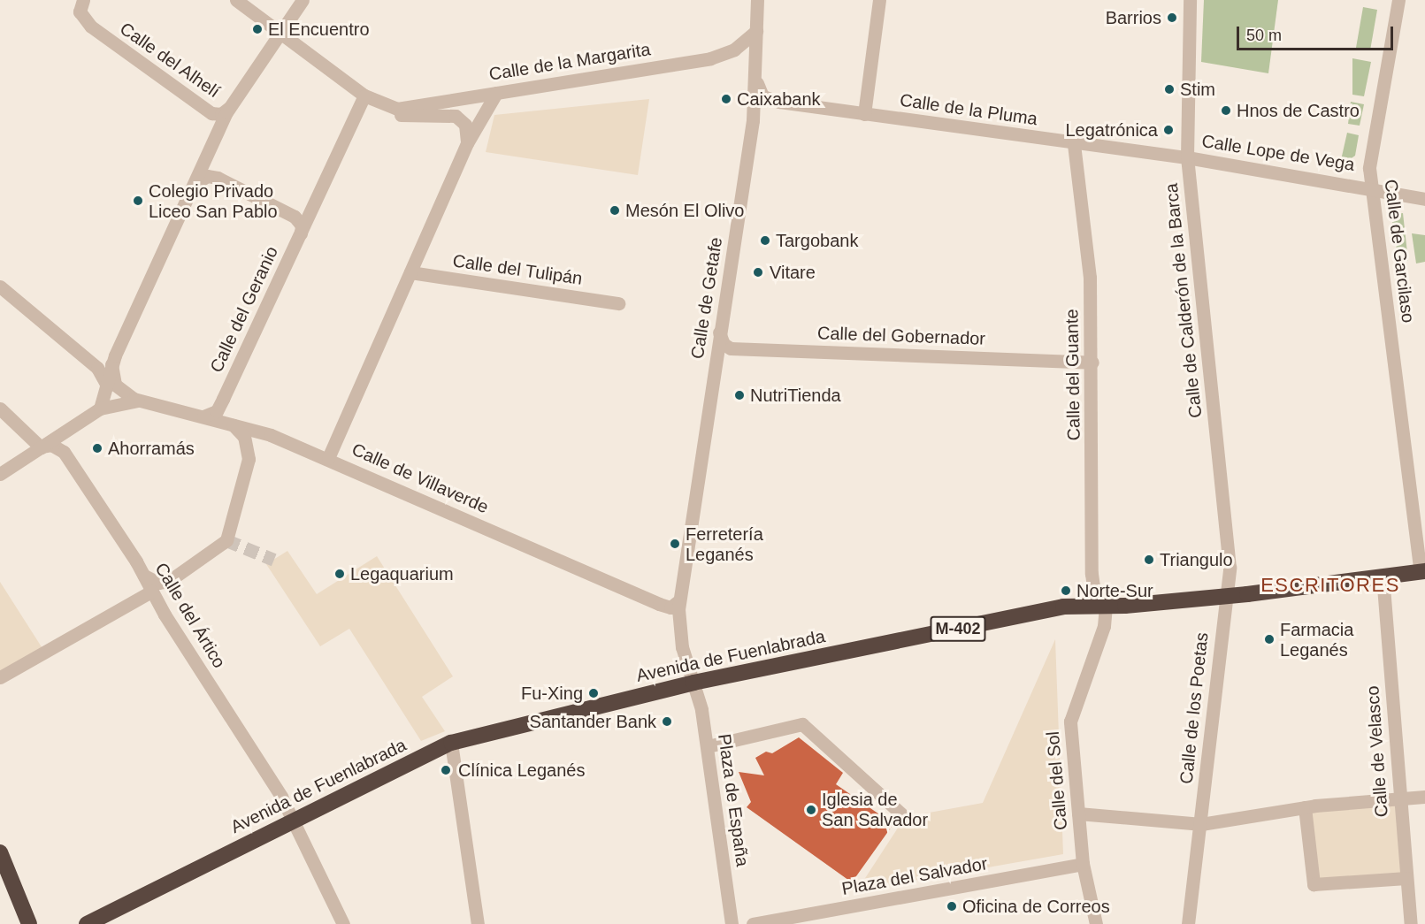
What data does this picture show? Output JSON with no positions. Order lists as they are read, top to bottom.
{
  "streets": {
    "highway": ["M-402", "Avenida de Fuenlabrada"],
    "street": [
      "Calle del Alhelí",
      "Calle de la Margarita",
      "Calle de la Pluma",
      "Calle Lope de Vega",
      "Calle de Garcilaso",
      "Calle del Tulipán",
      "Calle de Getafe",
      "Calle de Calderón de la Barca",
      "Calle del Geranio",
      "Calle del Gobernador",
      "Calle del Guante",
      "Calle de Villaverde",
      "Calle del Ártico",
      "Calle de los Poetas",
      "Calle de Velasco",
      "Calle del Sol",
      "Plaza de España",
      "Plaza del Salvador"
    ]
  },
  "crossings": [
    ["Calle de la Margarita", "Calle de Getafe"],
    ["Calle de la Margarita", "Calle del Geranio"],
    ["Calle de la Pluma", "Calle Lope de Vega"],
    ["Calle de la Pluma", "Calle de Getafe"],
    ["Calle de la Pluma", "Calle de Calderón de la Barca"],
    ["Calle de la Pluma", "Calle del Guante"],
    ["Calle Lope de Vega", "Calle de Garcilaso"],
    ["Calle Lope de Vega", "Calle de Calderón de la Barca"],
    ["Calle de Garcilaso", "Avenida de Fuenlabrada"],
    ["Calle de Getafe", "Calle del Gobernador"],
    ["Calle de Getafe", "Calle de Villaverde"],
    ["Calle de Getafe", "Avenida de Fuenlabrada"],
    ["Calle de Getafe", "Plaza de España"],
    ["Calle de Calderón de la Barca", "Avenida de Fuenlabrada"],
    ["Calle de Calderón de la Barca", "Calle de los Poetas"],
    ["Calle del Geranio", "Calle de Villaverde"],
    ["Calle del Gobernador", "Calle del Guante"],
    ["Calle del Guante", "Avenida de Fuenlabrada"],
    ["Calle del Guante", "Calle del Sol"],
    ["Calle de Villaverde", "Calle del Ártico"],
    ["Calle del Ártico", "Avenida de Fuenlabrada"],
    ["Avenida de Fuenlabrada", "Calle de los Poetas"],
    ["Avenida de Fuenlabrada", "Calle de Velasco"],
    ["Avenida de Fuenlabrada", "Calle del Sol"],
    ["Avenida de Fuenlabrada", "Plaza de España"],
    ["Calle del Sol", "Plaza del Salvador"]
  ],
  "districts": ["ESCRITORES"],
  "places": [
    "Barrios",
    "El Encuentro",
    "Stim",
    "Caixabank",
    "Hnos de Castro",
    "Legatrónica",
    "Colegio Privado Liceo San Pablo",
    "Mesón El Olivo",
    "Targobank",
    "Vitare",
    "NutriTienda",
    "Ahorramás",
    "Ferretería Leganés",
    "Triangulo",
    "Legaquarium",
    "Norte-Sur",
    "Farmacia Leganés",
    "Fu-Xing",
    "Santander Bank",
    "Clínica Leganés",
    "Iglesia de San Salvador",
    "Oficina de Correos"
  ],
  "scale_bar": "50 m"
}
